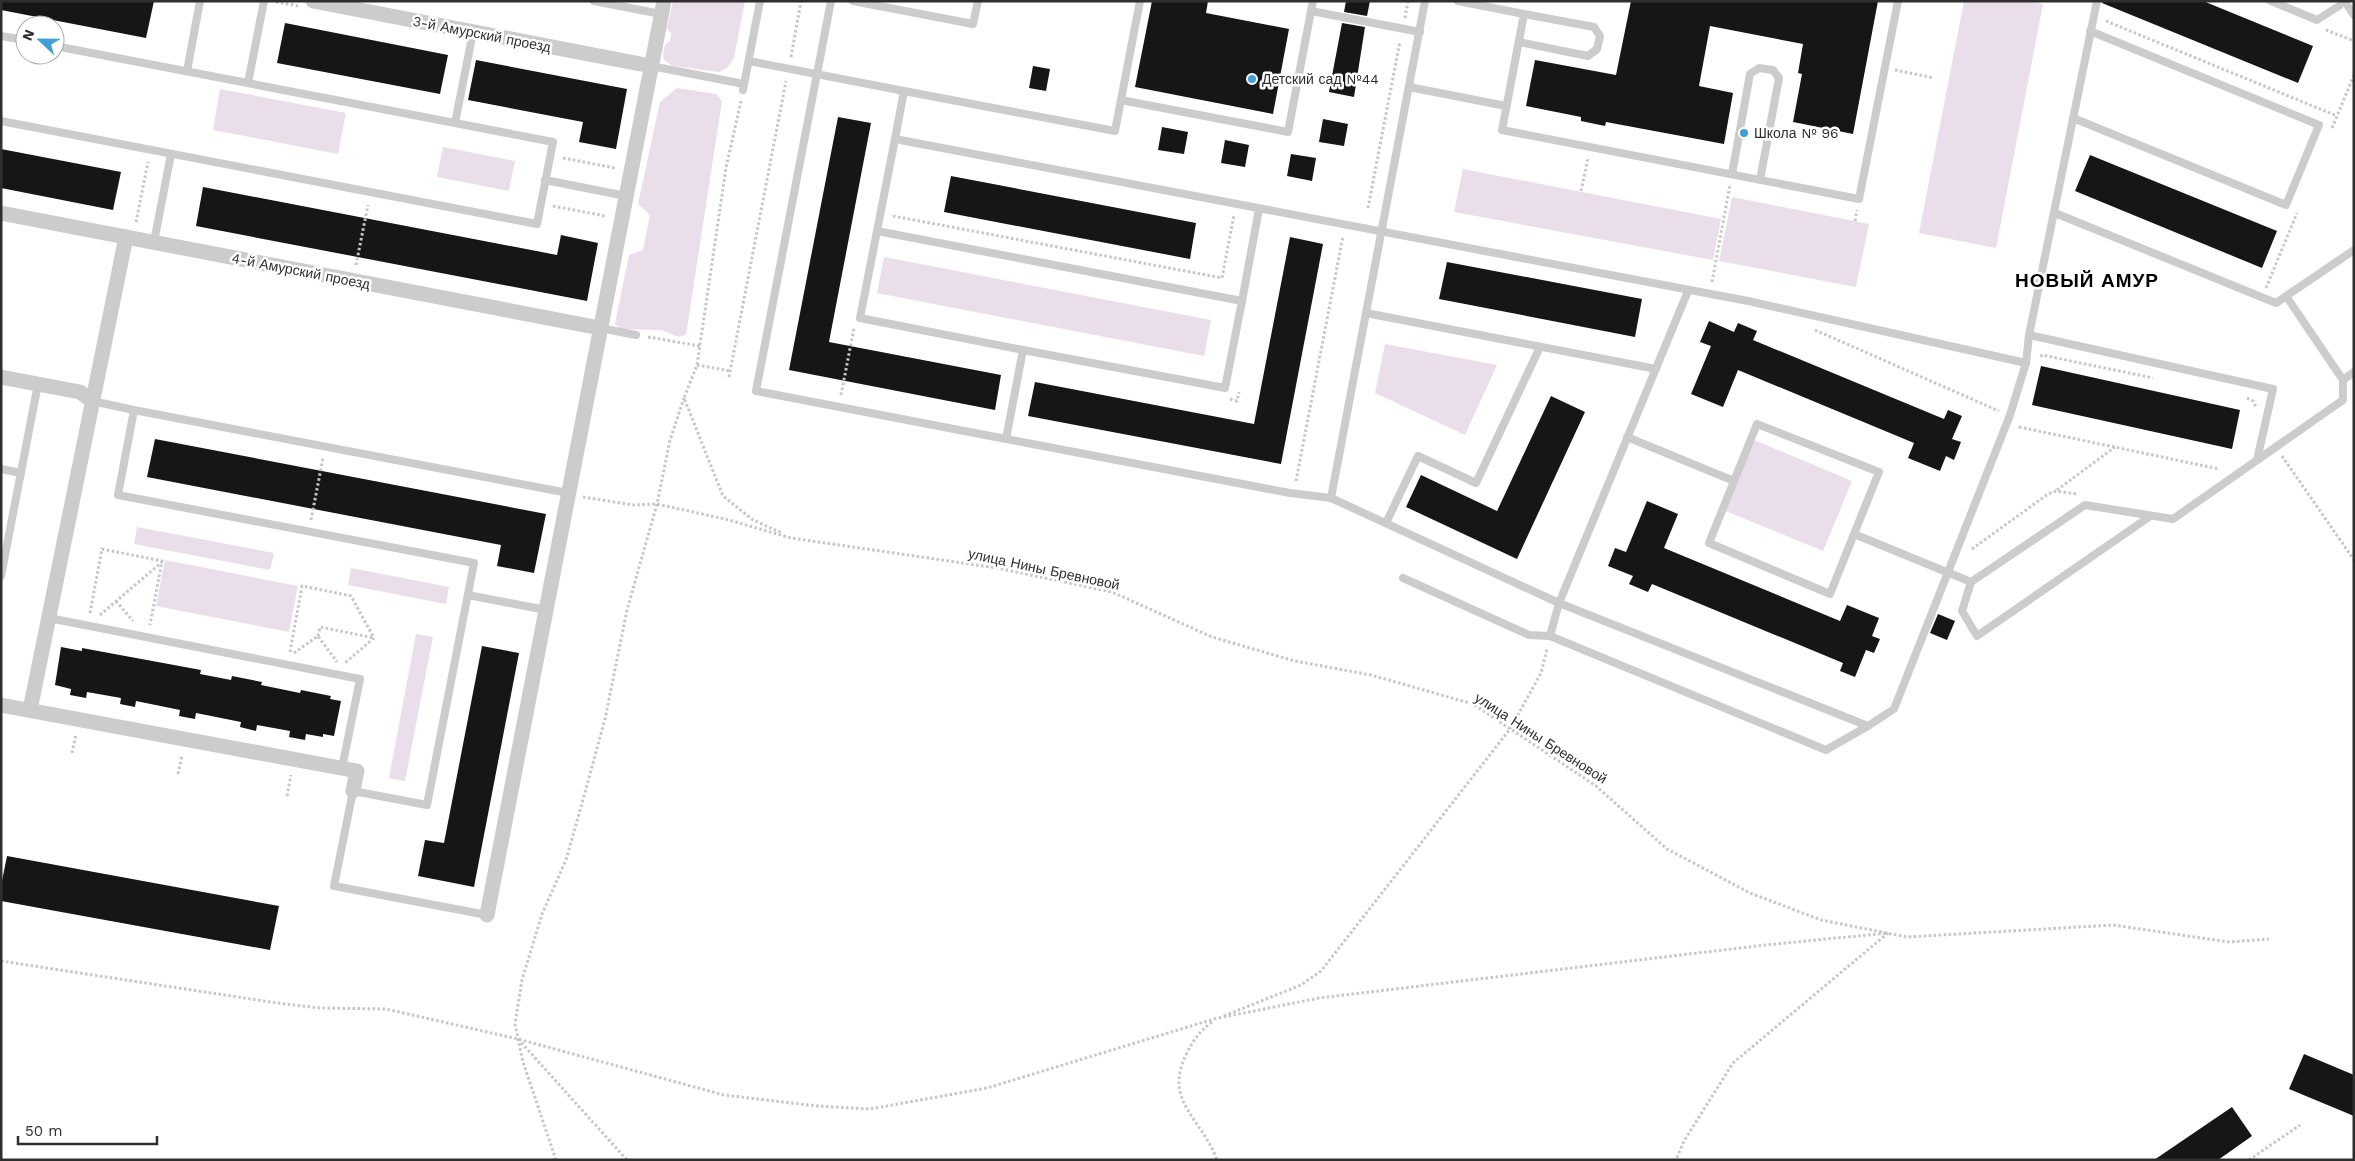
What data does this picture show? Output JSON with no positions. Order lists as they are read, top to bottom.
{
  "streets": {
    "street": ["3-й Амурский проезд", "4-й Амурский проезд"],
    "path": ["улица Нины Бревновой"]
  },
  "districts": ["НОВЫЙ АМУР"],
  "places": ["Детский сад №44", "Школа № 96"],
  "scale_bar": "50 m",
  "north": "left"
}
